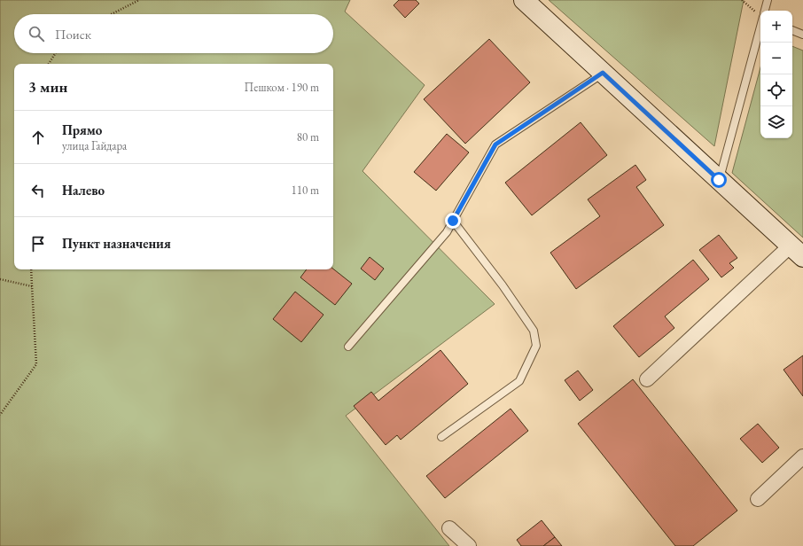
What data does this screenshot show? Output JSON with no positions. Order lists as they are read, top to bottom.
{
  "page": {
    "map_buttons": ["+", "−"],
    "search": "Поиск",
    "heading": ["3 мин", "Пешком · 190 m"],
    "list": [
      ["Прямо", "улица Гайдара", "80 m"],
      ["Налево", "110 m"],
      "Пункт назначения"
    ]
  }
}
